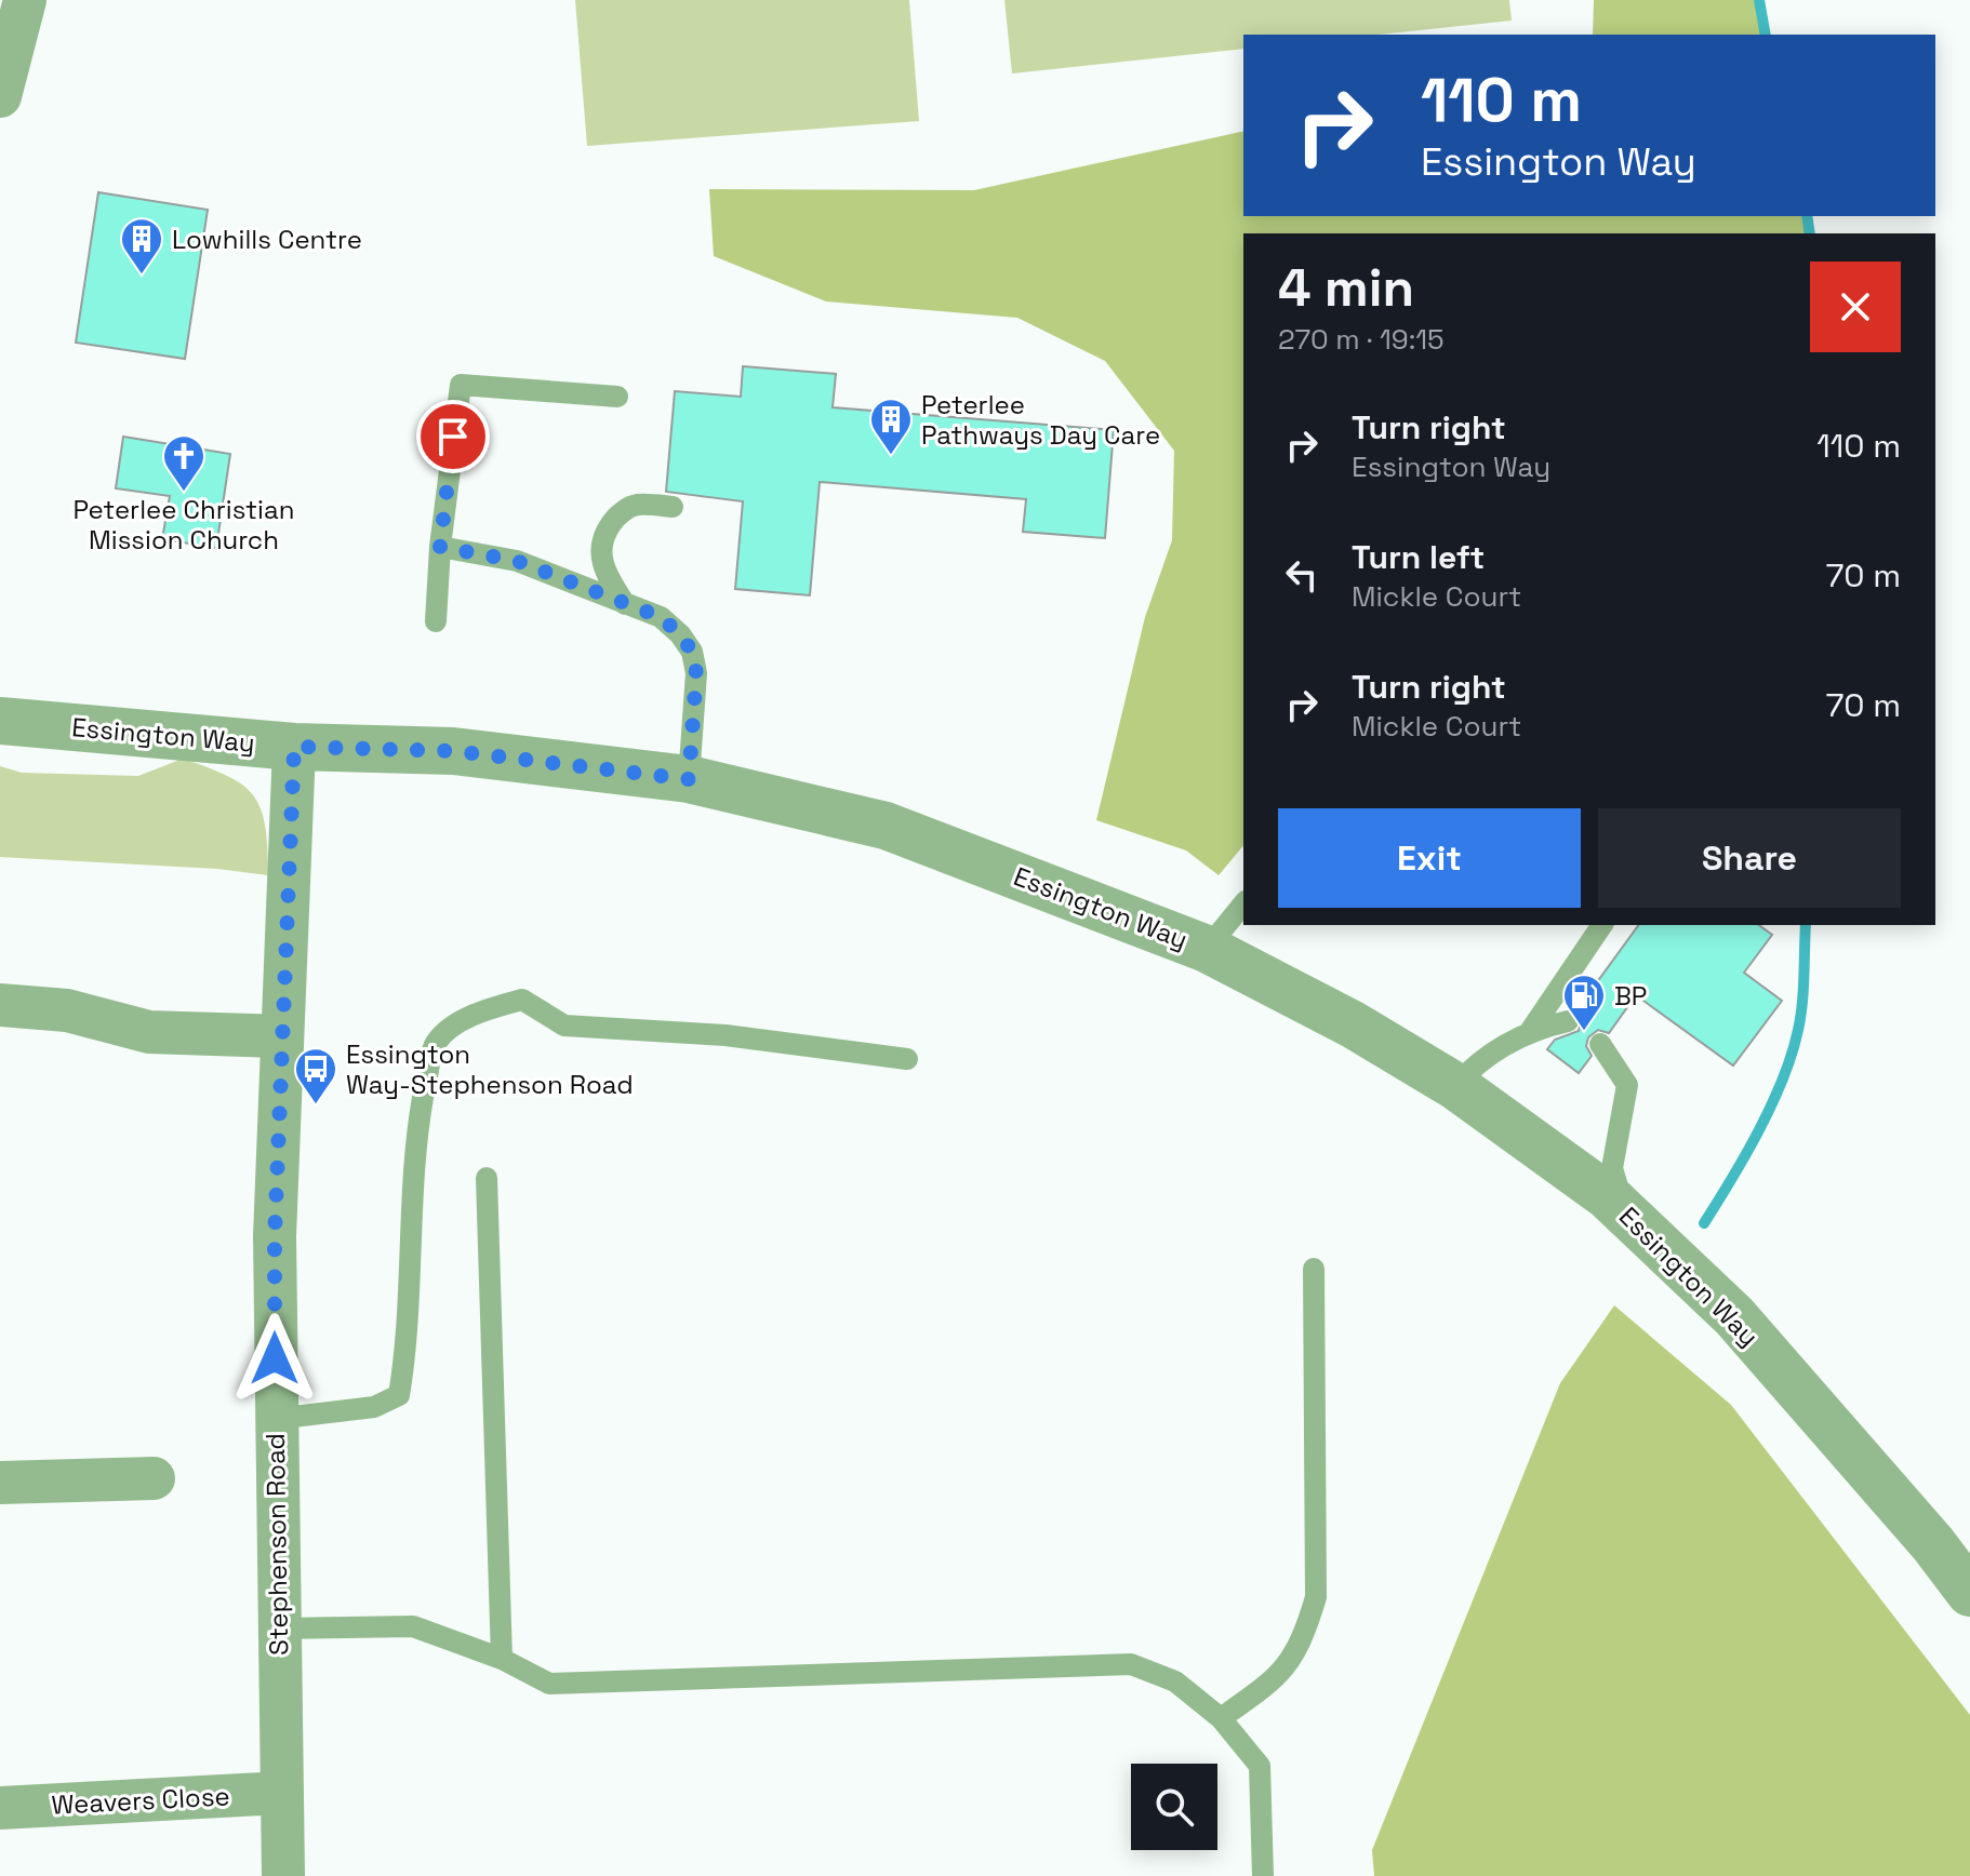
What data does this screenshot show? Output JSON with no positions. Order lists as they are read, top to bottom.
{
  "streets": {
    "street": ["Essington Way", "Stephenson Road", "Weavers Close"]
  },
  "crossings": [
    ["Essington Way", "Stephenson Road"],
    ["Stephenson Road", "Weavers Close"]
  ],
  "places": {
    "building": ["Lowhills Centre", "Peterlee Pathways Day Care"],
    "church": ["Peterlee Christian Mission Church"],
    "fuel station": ["BP"],
    "bus stop": ["Essington Way-Stephenson Road"]
  },
  "page": {
    "turn": ["110 m", "Essington Way"],
    "heading": ["4 min", "270 m · 19:15"],
    "list": [
      {
        "name": "Turn right",
        "note": "Essington Way",
        "value": "110 m"
      },
      {
        "name": "Turn left",
        "note": "Mickle Court",
        "value": "70 m"
      },
      {
        "name": "Turn right",
        "note": "Mickle Court",
        "value": "70 m"
      }
    ],
    "buttons": ["Exit", "Share"]
  }
}
